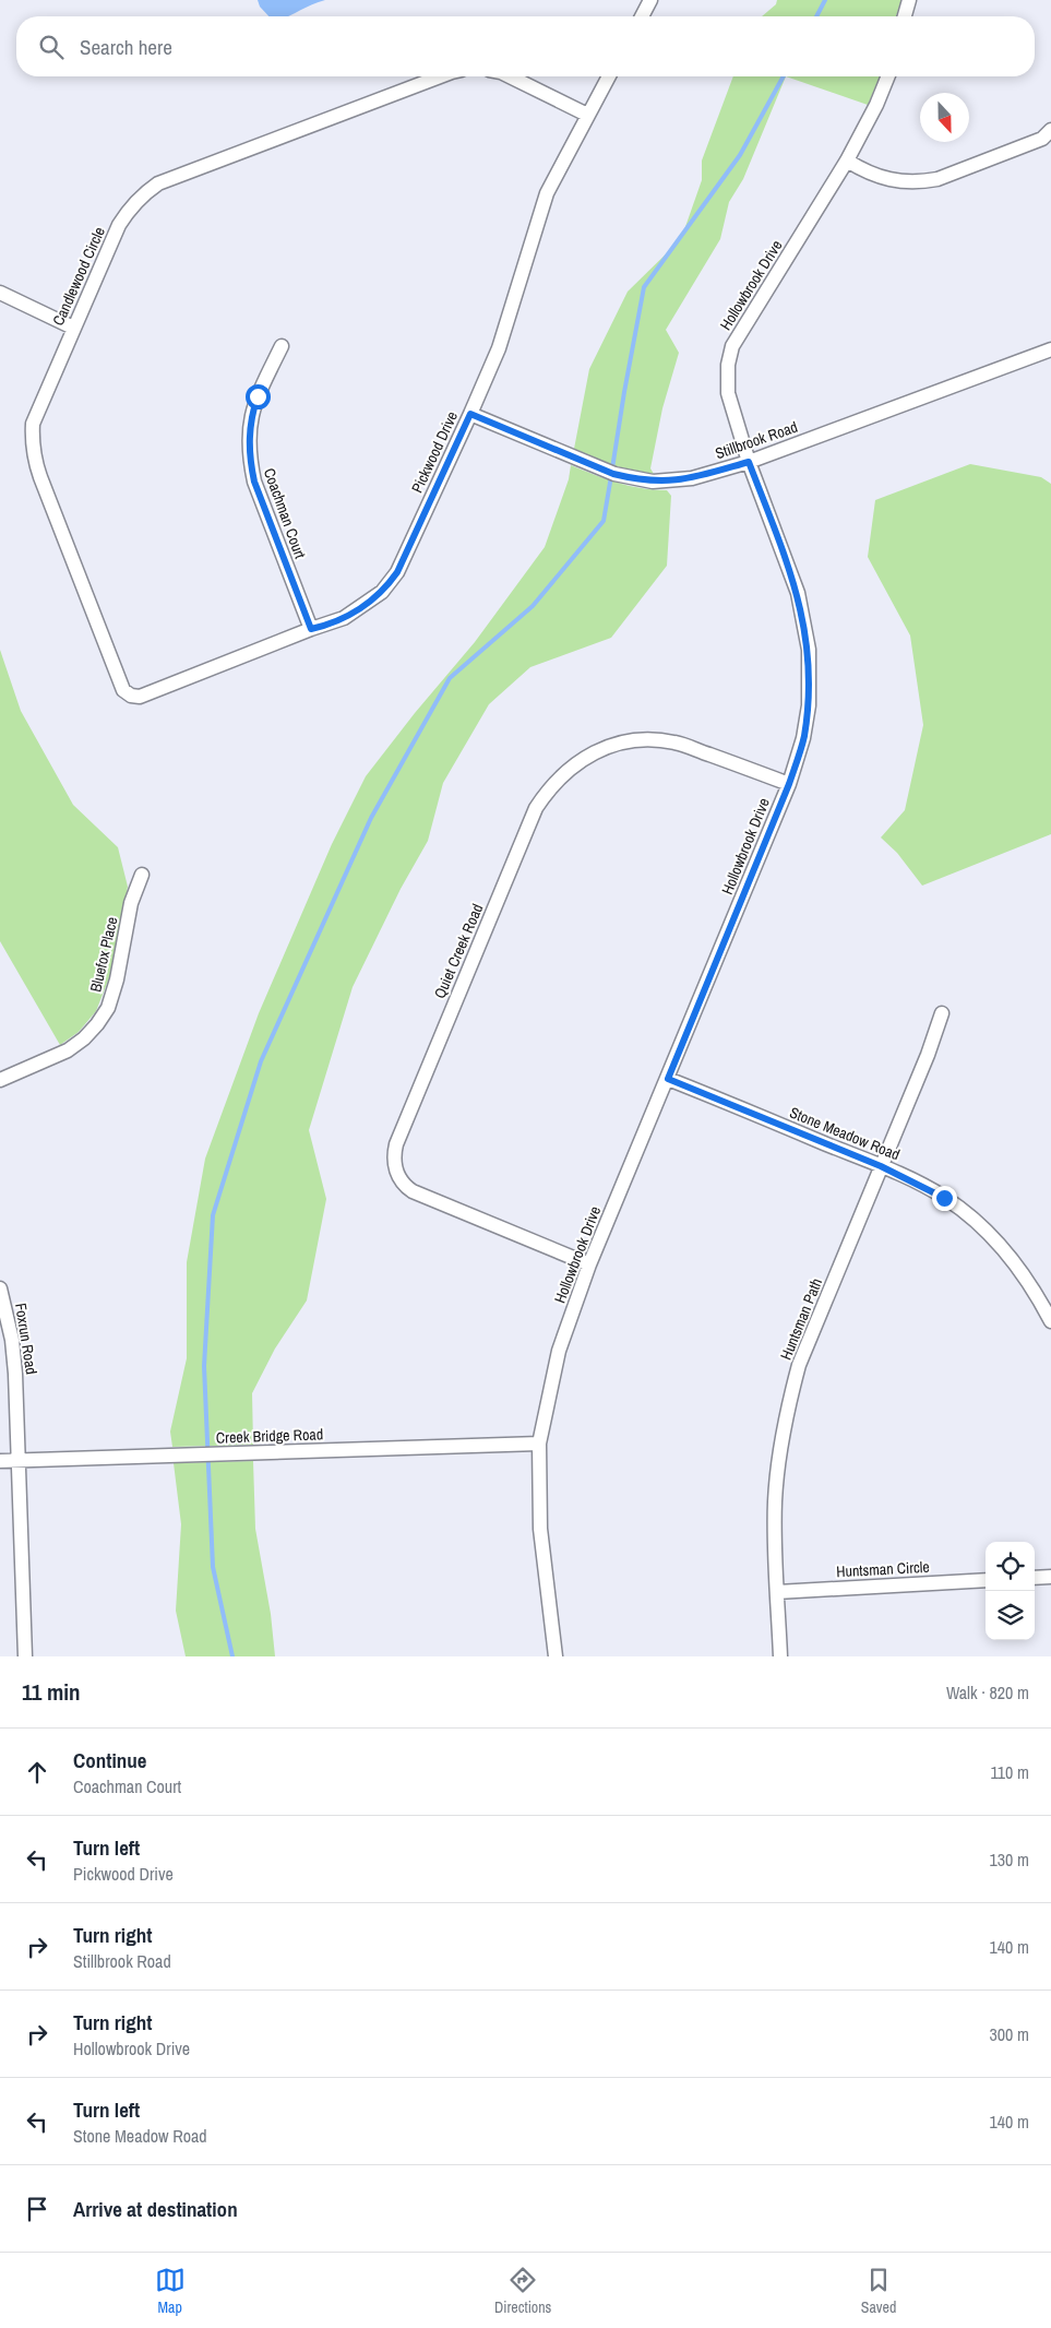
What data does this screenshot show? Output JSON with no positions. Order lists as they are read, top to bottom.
{
  "streets": {
    "street": [
      "Candlewood Circle",
      "Hollowbrook Drive",
      "Stillbrook Road",
      "Pickwood Drive",
      "Coachman Court",
      "Quiet Creek Road",
      "Bluefox Place",
      "Stone Meadow Road",
      "Huntsman Path",
      "Foxrun Road",
      "Creek Bridge Road",
      "Huntsman Circle"
    ]
  },
  "crossings": [
    ["Candlewood Circle", "Pickwood Drive"],
    ["Hollowbrook Drive", "Stillbrook Road"],
    ["Hollowbrook Drive", "Quiet Creek Road"],
    ["Hollowbrook Drive", "Stone Meadow Road"],
    ["Hollowbrook Drive", "Creek Bridge Road"],
    ["Stillbrook Road", "Pickwood Drive"],
    ["Pickwood Drive", "Coachman Court"],
    ["Stone Meadow Road", "Huntsman Path"],
    ["Huntsman Path", "Huntsman Circle"],
    ["Foxrun Road", "Creek Bridge Road"]
  ],
  "north": "bottom",
  "page": {
    "search": "Search here",
    "heading": ["11 min", "Walk · 820 m"],
    "list": [
      ["Continue", "Coachman Court", "110 m"],
      ["Turn left", "Pickwood Drive", "130 m"],
      ["Turn right", "Stillbrook Road", "140 m"],
      ["Turn right", "Hollowbrook Drive", "300 m"],
      ["Turn left", "Stone Meadow Road", "140 m"],
      "Arrive at destination"
    ],
    "nav": ["Map", "Directions", "Saved"]
  }
}
